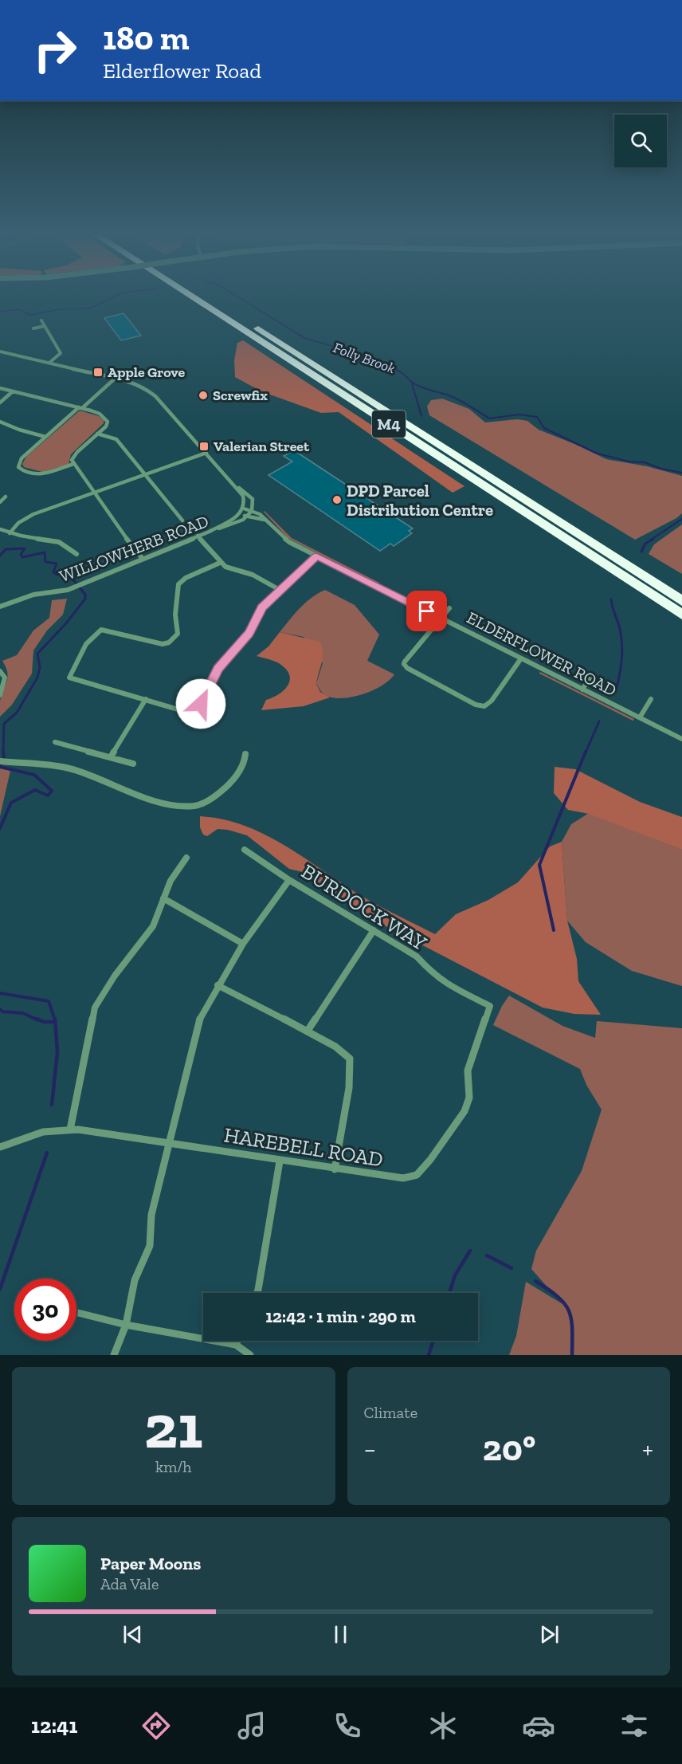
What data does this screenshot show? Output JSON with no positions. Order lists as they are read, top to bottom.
{
  "streets": {
    "highway": ["M4"],
    "street": [
      "WILLOWHERB ROAD",
      "ELDERFLOWER ROAD",
      "BURDOCK WAY",
      "HAREBELL ROAD"
    ]
  },
  "crossings": [
    ["BURDOCK WAY", "HAREBELL ROAD"]
  ],
  "water": ["Folly Brook"],
  "places": {
    "transit": ["Apple Grove", "Valerian Street"],
    "other": ["Screwfix", "DPD Parcel Distribution Centre"]
  },
  "page": {
    "turn": ["180 m", "Elderflower Road"],
    "limit": "30",
    "trip": "12:42 · 1 min · 290 m",
    "tile": [
      ["21", "km/h"],
      "Climate"
    ],
    "heat": ["−", "20°", "+"],
    "song": ["Paper Moons", "Ada Vale"],
    "tabs": "12:41"
  }
}
